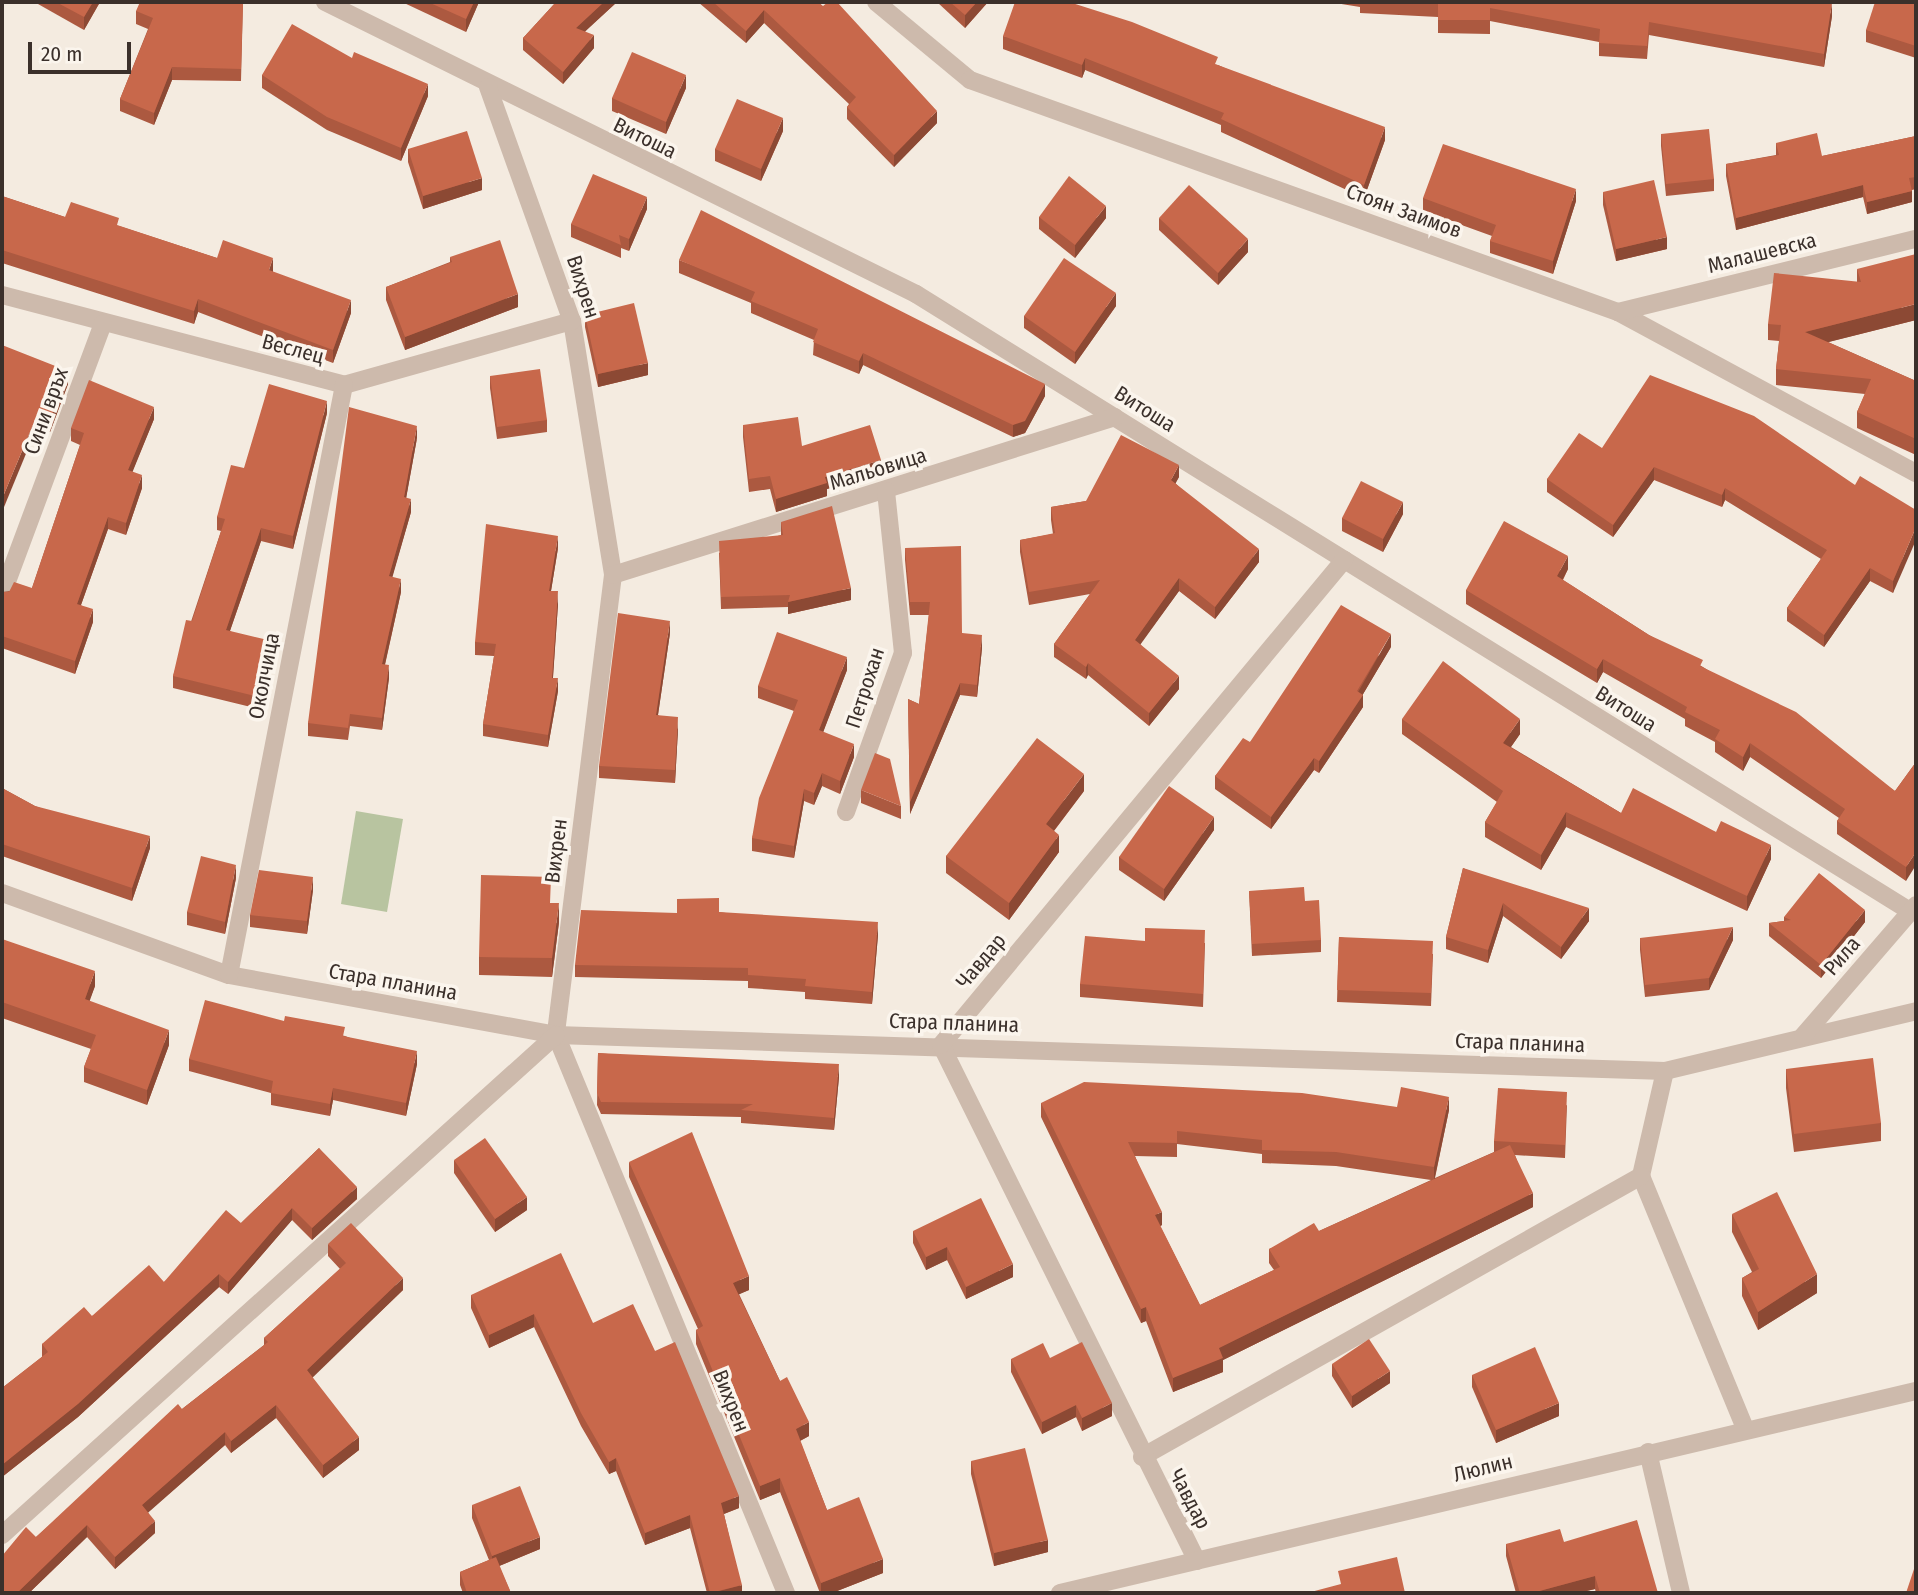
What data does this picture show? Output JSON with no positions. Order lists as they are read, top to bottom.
{
  "streets": {
    "street": [
      "Витоша",
      "Стоян Заимов",
      "Малашевска",
      "Вихрен",
      "Веслец",
      "Сини връх",
      "Мальовица",
      "Околчица",
      "Петрохан",
      "Рила",
      "Чавдар",
      "Стара планина",
      "Люлин"
    ]
  },
  "crossings": [
    ["Витоша", "Вихрен"],
    ["Витоша", "Мальовица"],
    ["Витоша", "Рила"],
    ["Витоша", "Чавдар"],
    ["Стоян Заимов", "Малашевска"],
    ["Вихрен", "Веслец"],
    ["Вихрен", "Мальовица"],
    ["Вихрен", "Стара планина"],
    ["Веслец", "Сини връх"],
    ["Веслец", "Околчица"],
    ["Мальовица", "Петрохан"],
    ["Околчица", "Стара планина"],
    ["Рила", "Стара планина"],
    ["Чавдар", "Стара планина"],
    ["Чавдар", "Люлин"]
  ],
  "scale_bar": "20 m"
}
